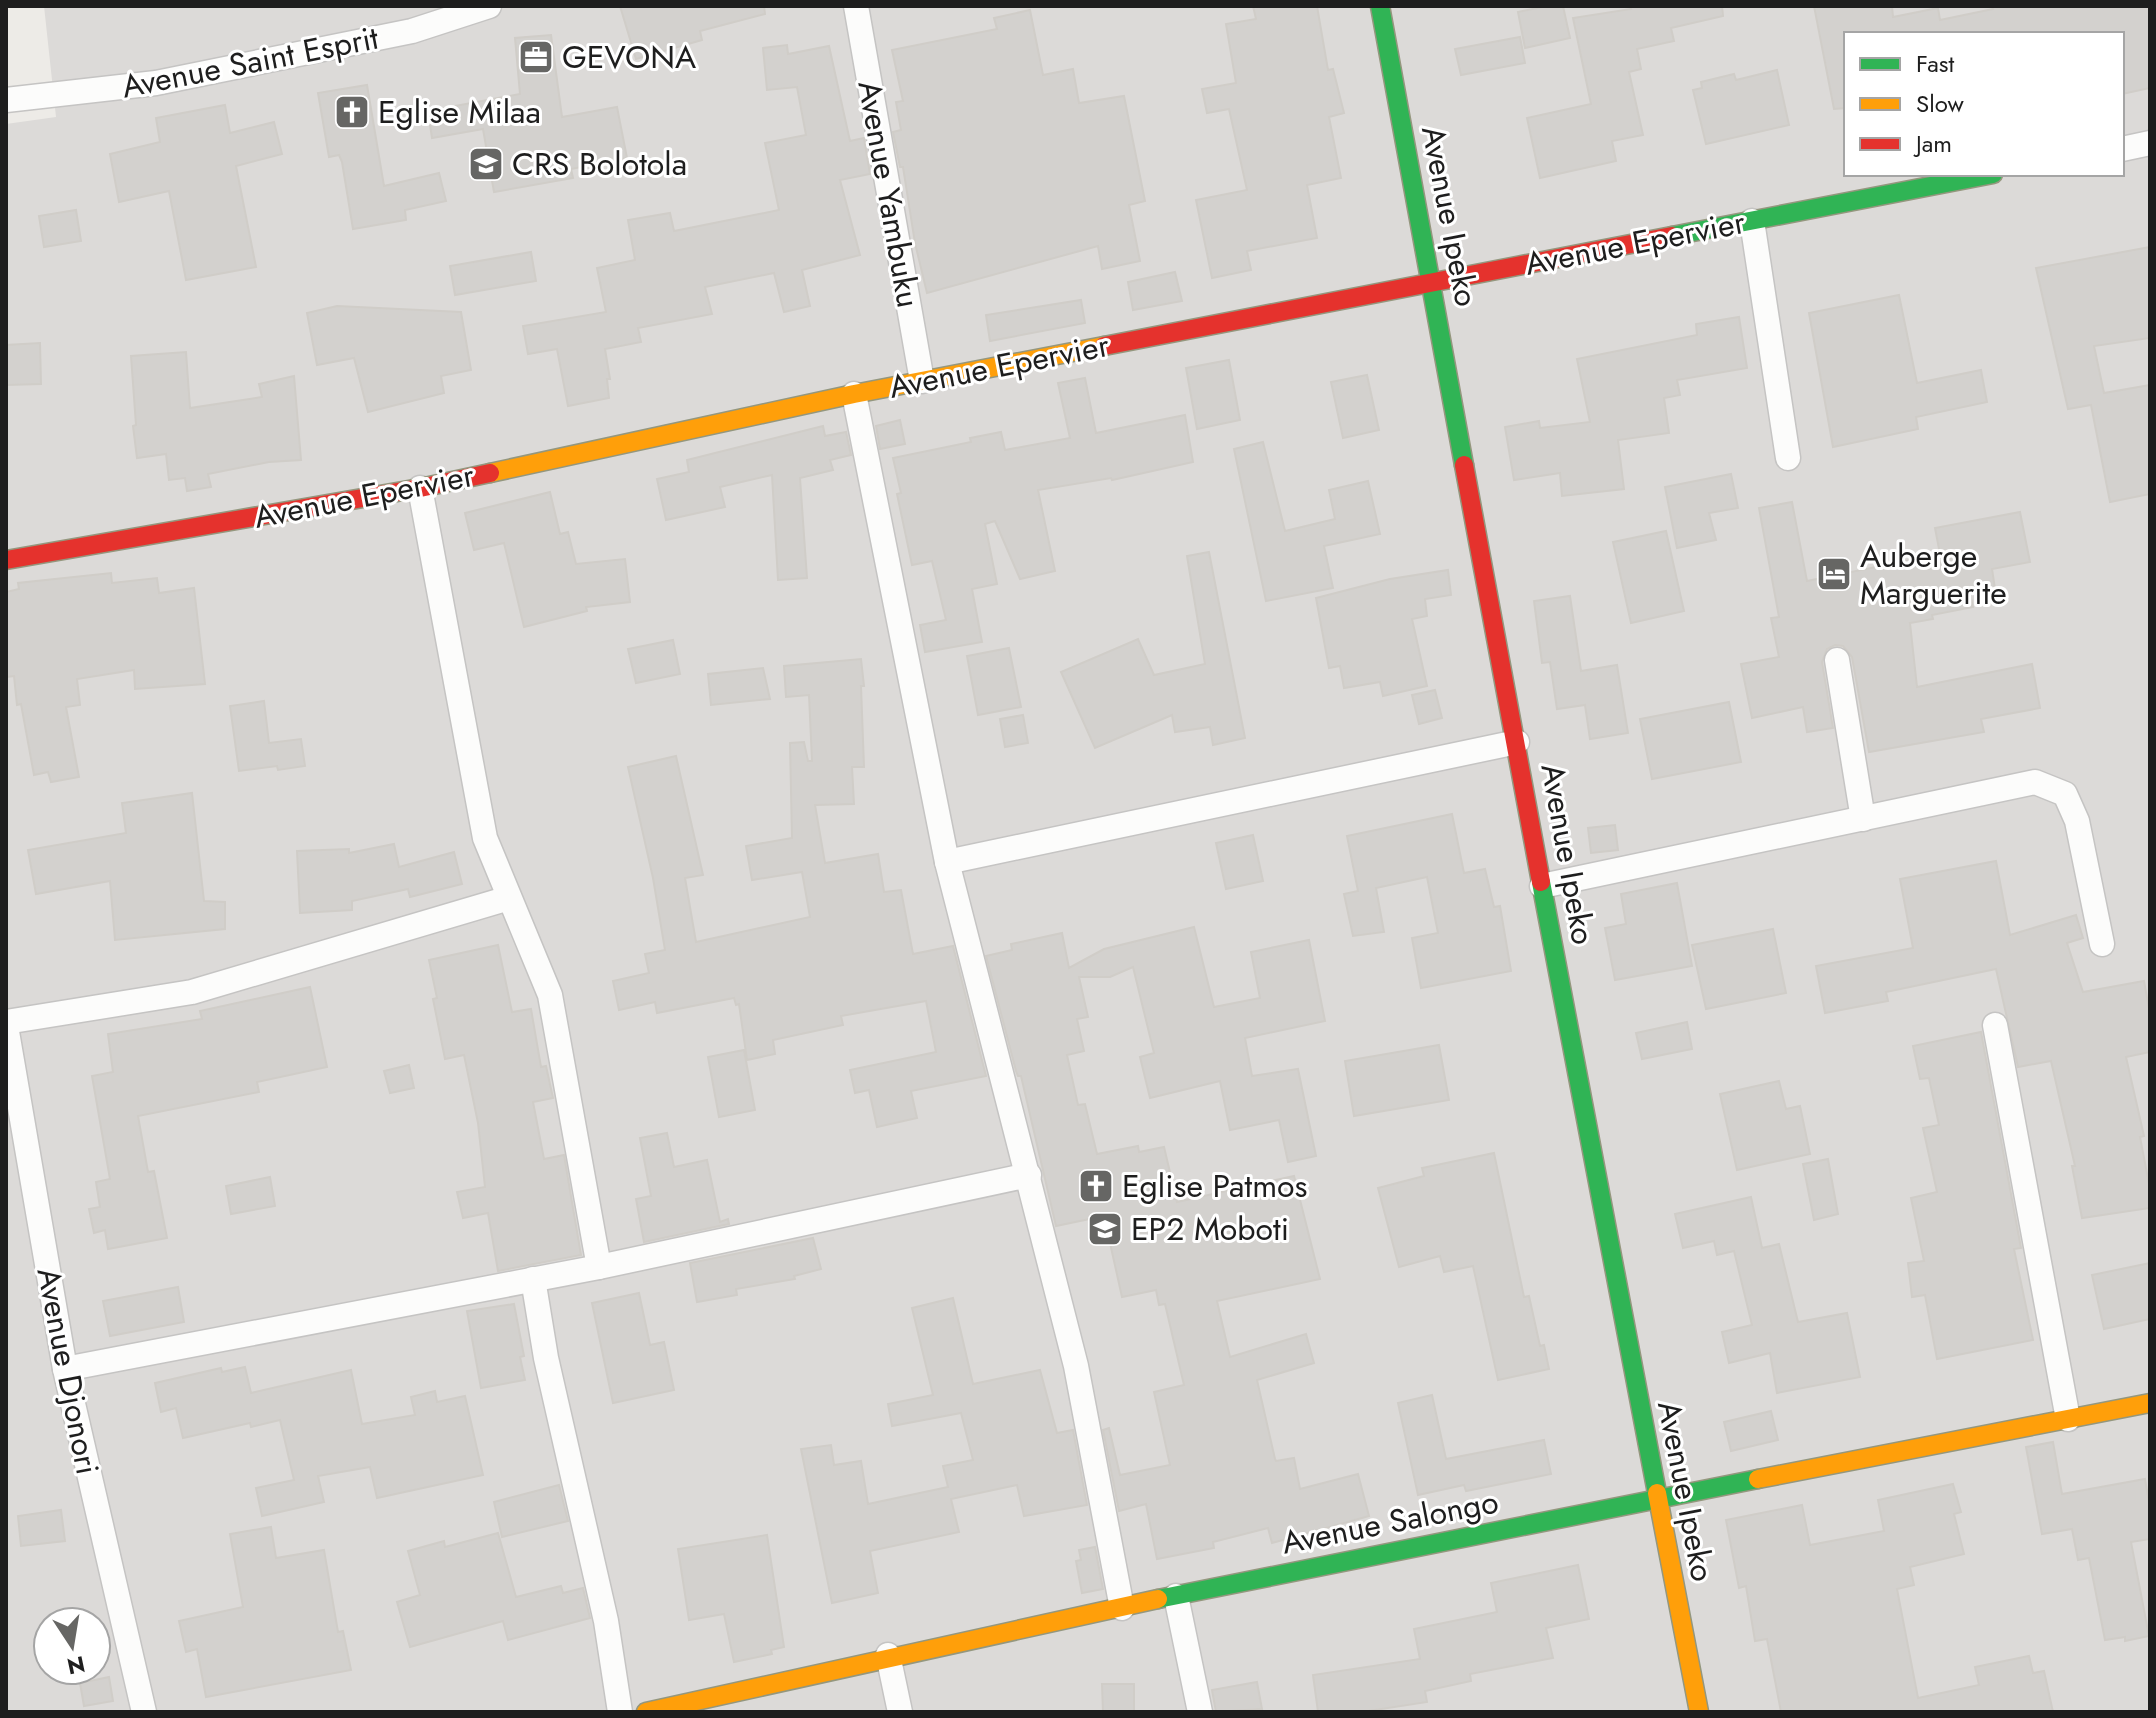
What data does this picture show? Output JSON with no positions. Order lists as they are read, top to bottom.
{
  "streets": {
    "street": [
      "Avenue Saint Esprit",
      "Avenue Yambuku",
      "Avenue Ipeko",
      "Avenue Epervier",
      "Avenue Djonori",
      "Avenue Salongo"
    ]
  },
  "crossings": [
    ["Avenue Yambuku", "Avenue Epervier"],
    ["Avenue Ipeko", "Avenue Epervier"],
    ["Avenue Ipeko", "Avenue Salongo"]
  ],
  "places": {
    "office": ["GEVONA"],
    "church": ["Eglise Milaa", "Eglise Patmos"],
    "school or university": ["CRS Bolotola", "EP2 Moboti"],
    "hotel": ["Auberge Marguerite"]
  },
  "legend": ["Fast", "Slow", "Jam"],
  "north": "bottom"
}
